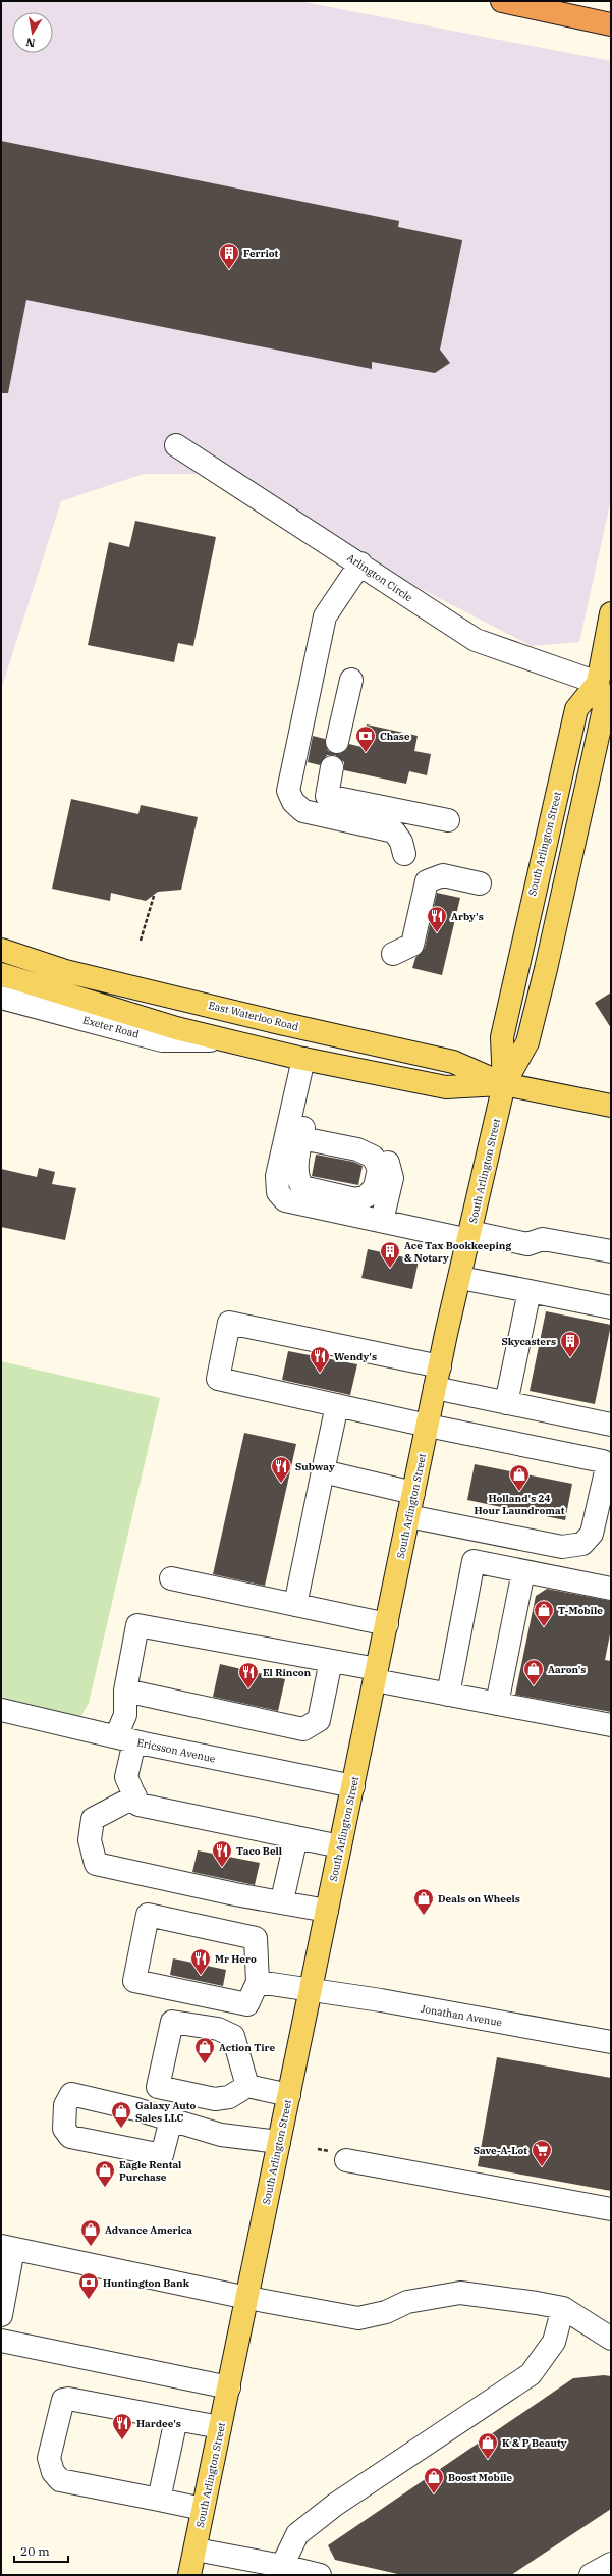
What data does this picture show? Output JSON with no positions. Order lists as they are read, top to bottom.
{
  "streets": {
    "main road": ["South Arlington Street", "East Waterloo Road"],
    "street": [
      "Arlington Circle",
      "Exeter Road",
      "Ericsson Avenue",
      "Jonathan Avenue"
    ]
  },
  "crossings": [
    ["Arlington Circle", "South Arlington Street"],
    ["South Arlington Street", "East Waterloo Road"],
    ["South Arlington Street", "Ericsson Avenue"],
    ["South Arlington Street", "Jonathan Avenue"],
    ["East Waterloo Road", "Exeter Road"]
  ],
  "places": {
    "building": ["Ferriot", "Ace Tax Bookkeeping & Notary", "Skycasters"],
    "bank": ["Chase", "Huntington Bank"],
    "restaurant": [
      "Arby's",
      "Wendy's",
      "Subway",
      "El Rincon",
      "Taco Bell",
      "Mr Hero",
      "Hardee's"
    ],
    "shop": [
      "Holland's 24 Hour Laundromat",
      "T-Mobile",
      "Aaron's",
      "Deals on Wheels",
      "Action Tire",
      "Galaxy Auto Sales LLC",
      "Eagle Rental Purchase",
      "Advance America",
      "K & P Beauty",
      "Boost Mobile"
    ],
    "supermarket": ["Save-A-Lot"]
  },
  "scale_bar": "20 m",
  "north": "bottom"
}
